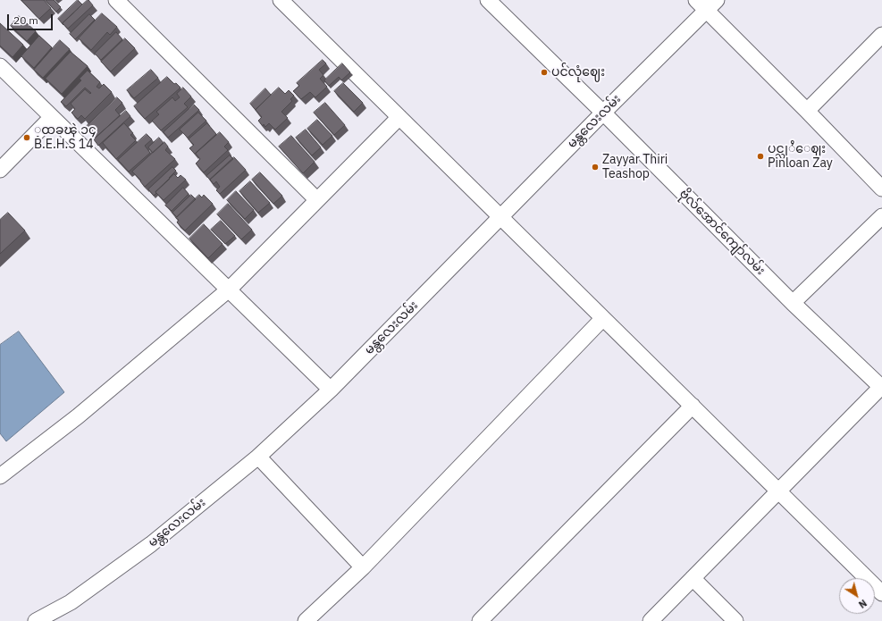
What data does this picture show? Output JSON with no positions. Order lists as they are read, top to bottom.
{
  "streets": {
    "street": ["မန္တလေးလမ်း", "ဗိုလ်အောင်ကျော်လမ်း"]
  },
  "crossings": [
    ["မန္တလေးလမ်း", "ဗိုလ်အောင်ကျော်လမ်း"]
  ],
  "places": [
    "ပင်လုံဈေး",
    "့ထခၾဲ ၁၄ B.E.H.S 14",
    "ပင္လုႆေဈး Pinloan Zay",
    "Zayyar Thiri Teashop"
  ],
  "scale_bar": "20 m",
  "north": "bottom right"
}
